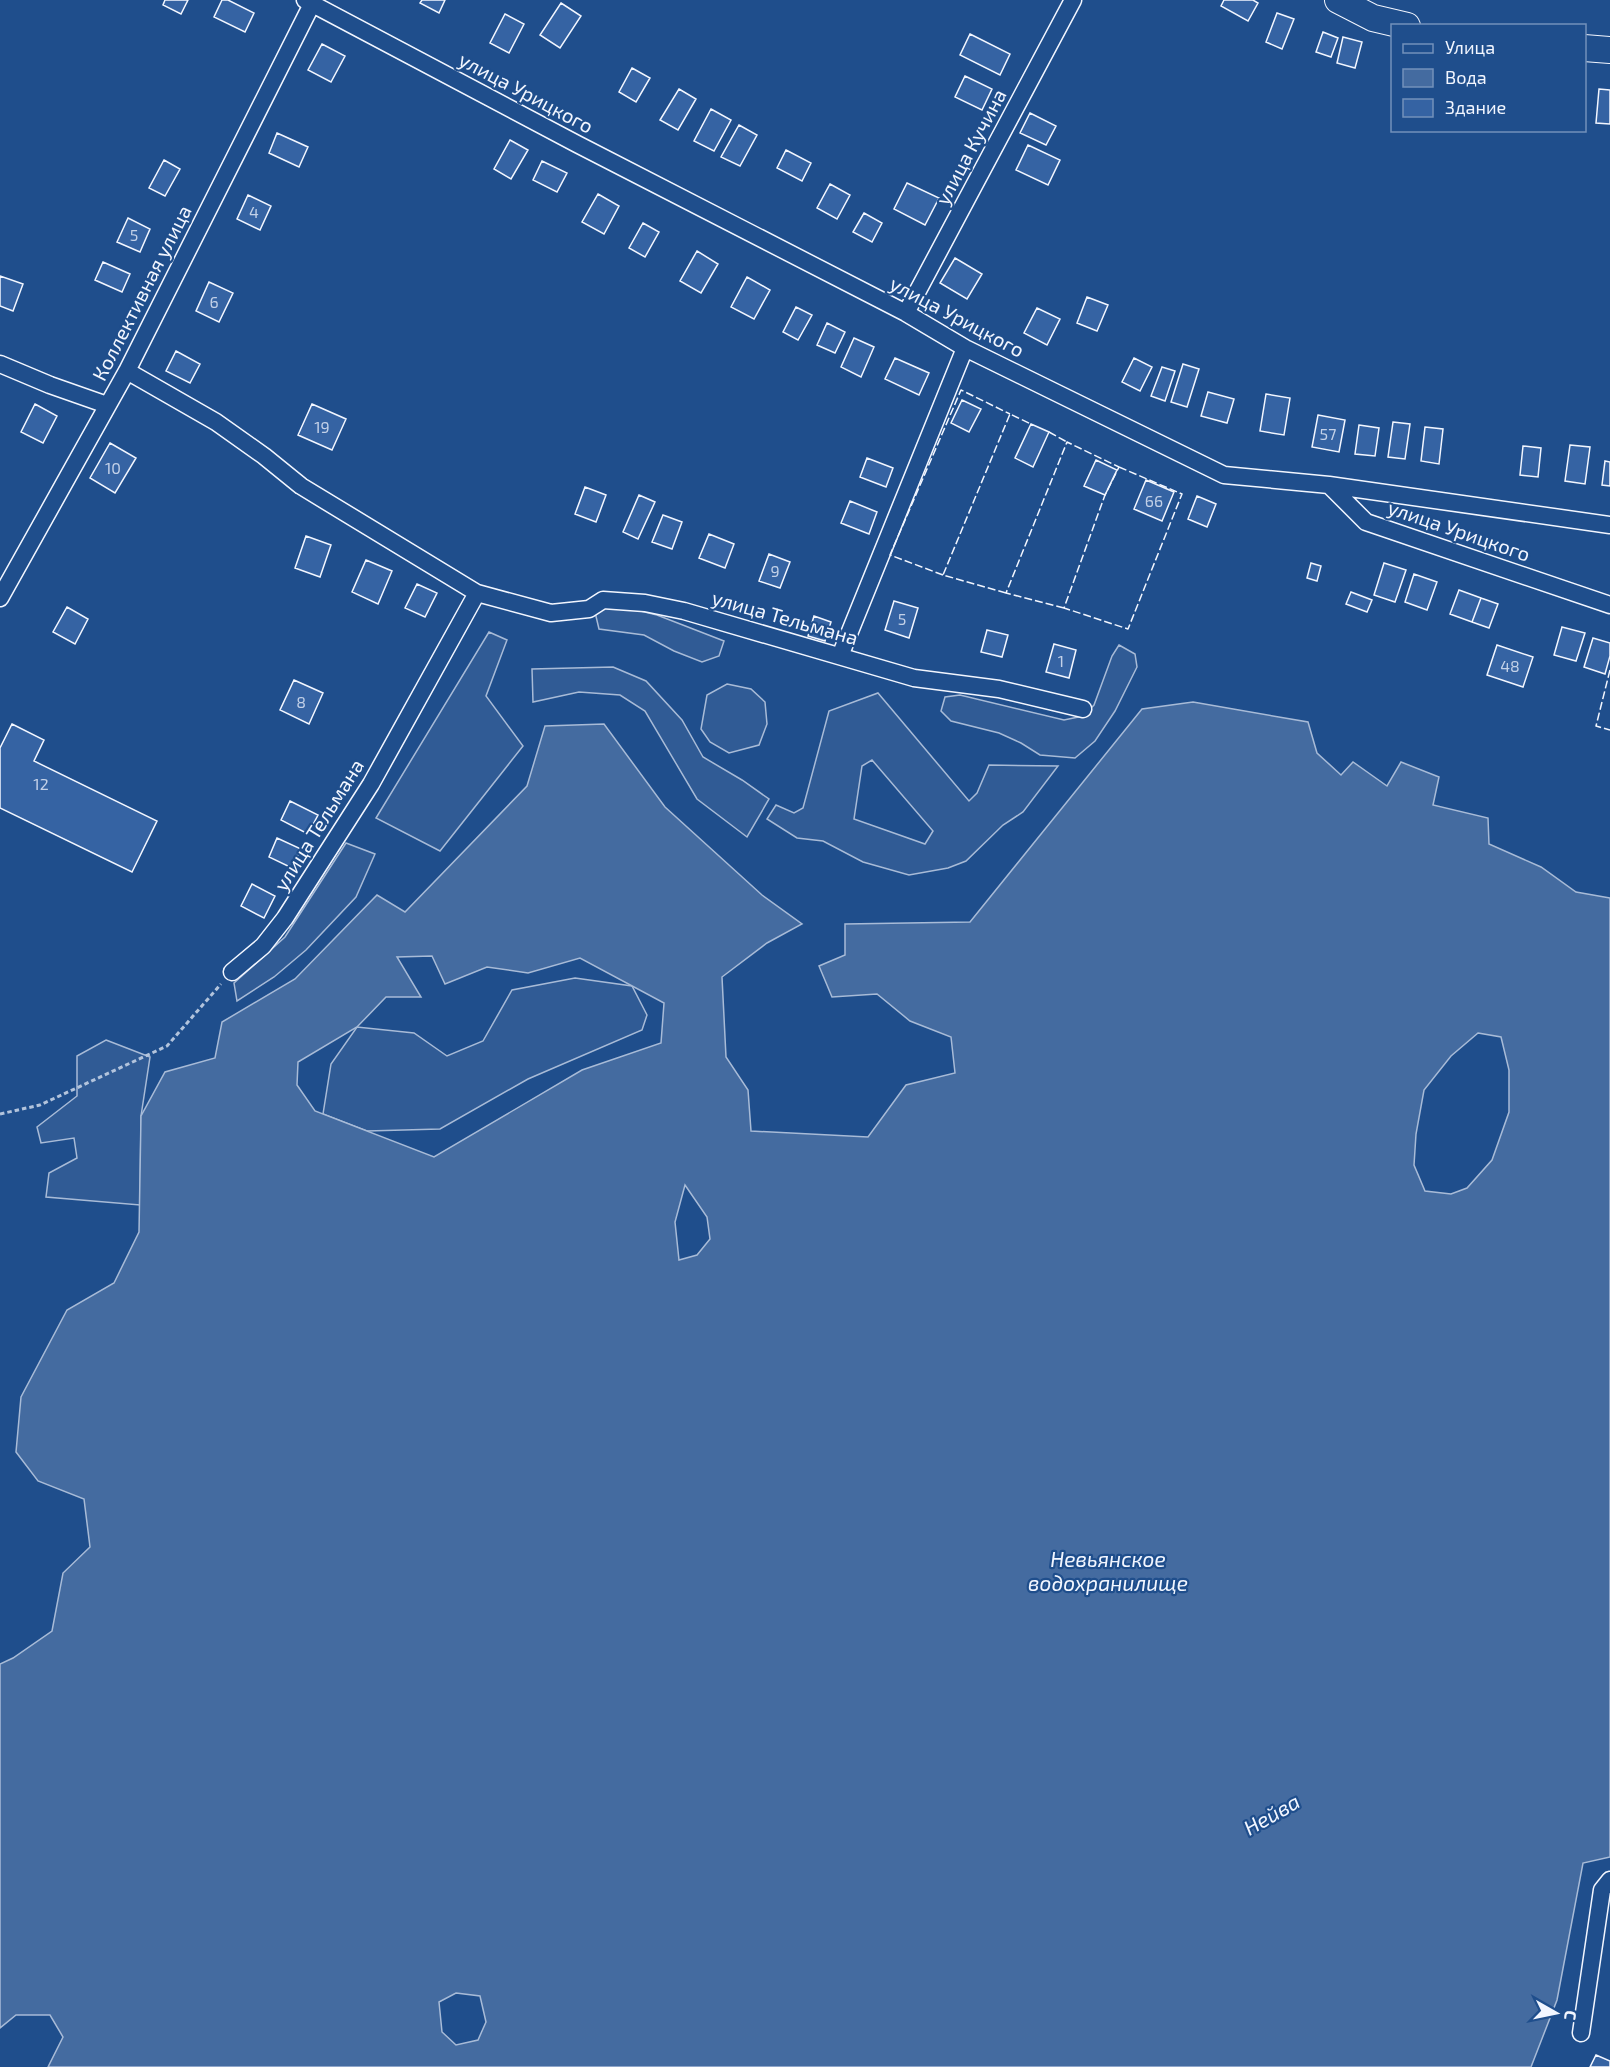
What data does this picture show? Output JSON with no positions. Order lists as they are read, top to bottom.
{
  "streets": {
    "street": [
      "улица Урицкого",
      "улица Кучина",
      "Коллективная улица",
      "улица Тельмана"
    ]
  },
  "crossings": [
    ["улица Урицкого", "улица Кучина"],
    ["улица Урицкого", "Коллективная улица"],
    ["Коллективная улица", "улица Тельмана"]
  ],
  "water": ["Невьянское водохранилище", "Нейва"],
  "house_numbers": [
    "4",
    "5",
    "6",
    "19",
    "57",
    "10",
    "66",
    "9",
    "5",
    "1",
    "48",
    "8",
    "12"
  ],
  "legend": ["Улица", "Вода", "Здание"],
  "north": "right"
}
